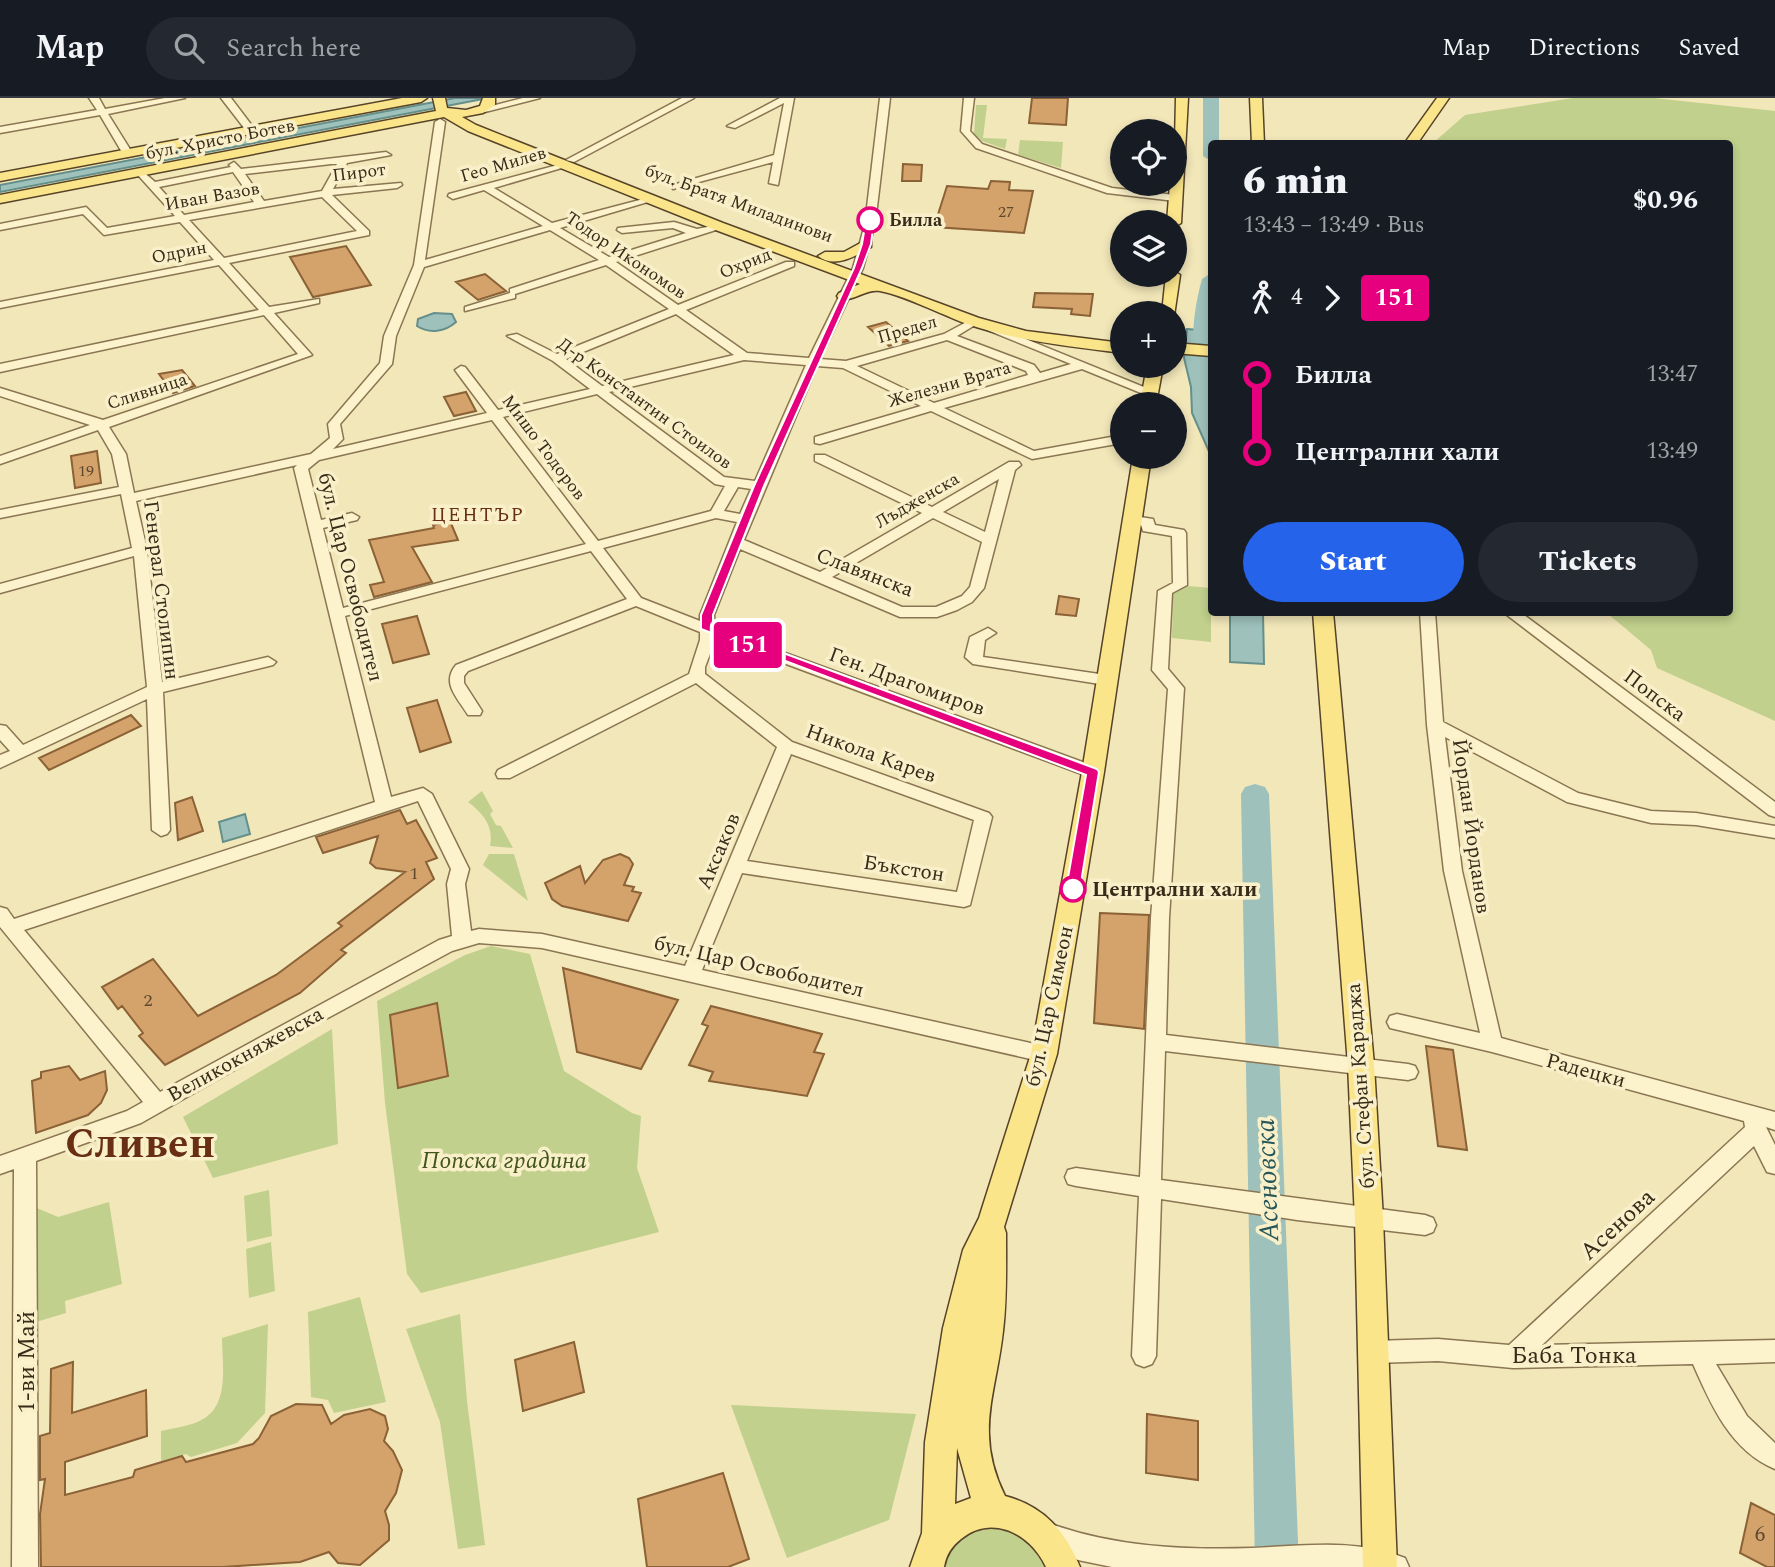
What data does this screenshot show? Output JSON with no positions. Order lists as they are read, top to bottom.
{
  "streets": {
    "main road": [
      "бул. Христо Ботев",
      "бул. Братя Миладинови",
      "бул. Цар Симеон",
      "бул. Стефан Караджа"
    ],
    "street": [
      "Гео Милев",
      "Пирот",
      "Иван Вазов",
      "Одрин",
      "Тодор Икономов",
      "Охрид",
      "Предел",
      "Железни Врата",
      "Сливница",
      "Д-р Константин Стоилов",
      "Мишо Тодоров",
      "Лъдженска",
      "Славянска",
      "бул. Цар Освободител",
      "Генерал Столипин",
      "Ген. Драгомиров",
      "Попска",
      "Никола Карев",
      "Йордан Йорданов",
      "Аксаков",
      "Бъкстон",
      "Великокняжевска",
      "Радецки",
      "Асенова",
      "Баба Тонка",
      "1-ви Май"
    ]
  },
  "crossings": [
    ["бул. Христо Ботев", "бул. Братя Миладинови"],
    ["бул. Христо Ботев", "бул. Цар Освободител"],
    ["Гео Милев", "бул. Братя Миладинови"],
    ["Гео Милев", "Тодор Икономов"],
    ["Пирот", "Иван Вазов"],
    ["Пирот", "Одрин"],
    ["Иван Вазов", "Одрин"],
    ["бул. Братя Миладинови", "Предел"],
    ["бул. Братя Миладинови", "бул. Цар Освободител"],
    ["Тодор Икономов", "Охрид"],
    ["Охрид", "Д-р Константин Стоилов"],
    ["Предел", "Железни Врата"],
    ["Сливница", "Генерал Столипин"],
    ["Мишо Тодоров", "Ген. Драгомиров"],
    ["Лъдженска", "Славянска"],
    ["бул. Цар Освободител", "Аксаков"],
    ["бул. Цар Освободител", "бул. Цар Симеон"],
    ["бул. Цар Освободител", "Великокняжевска"],
    ["Ген. Драгомиров", "бул. Цар Симеон"],
    ["Никола Карев", "Аксаков"],
    ["Никола Карев", "Бъкстон"],
    ["Йордан Йорданов", "Радецки"],
    ["Аксаков", "Бъкстон"],
    ["Великокняжевска", "1-ви Май"],
    ["Радецки", "Асенова"],
    ["бул. Стефан Караджа", "Баба Тонка"],
    ["Асенова", "Баба Тонка"]
  ],
  "districts": ["ЦЕНТЪР", "Сливен"],
  "water": ["Асеновска"],
  "parks": ["Попска градина"],
  "places": ["Билла", "Централни хали"],
  "lines": ["bus line 151"],
  "house_numbers": [
    "27",
    "19",
    "1",
    "2",
    "6"
  ],
  "page": {
    "header": "Map",
    "search": "Search here",
    "nav": ["Map", "Directions", "Saved"],
    "on_map": "151",
    "map_buttons": ["+", "−"],
    "heading": ["6 min", "13:43 – 13:49 · Bus", "$0.96"],
    "legs": ["4", "151"],
    "list": [
      {
        "name": "Билла",
        "value": "13:47"
      },
      {
        "name": "Централни хали",
        "value": "13:49"
      }
    ],
    "buttons": ["Start", "Tickets"]
  }
}
